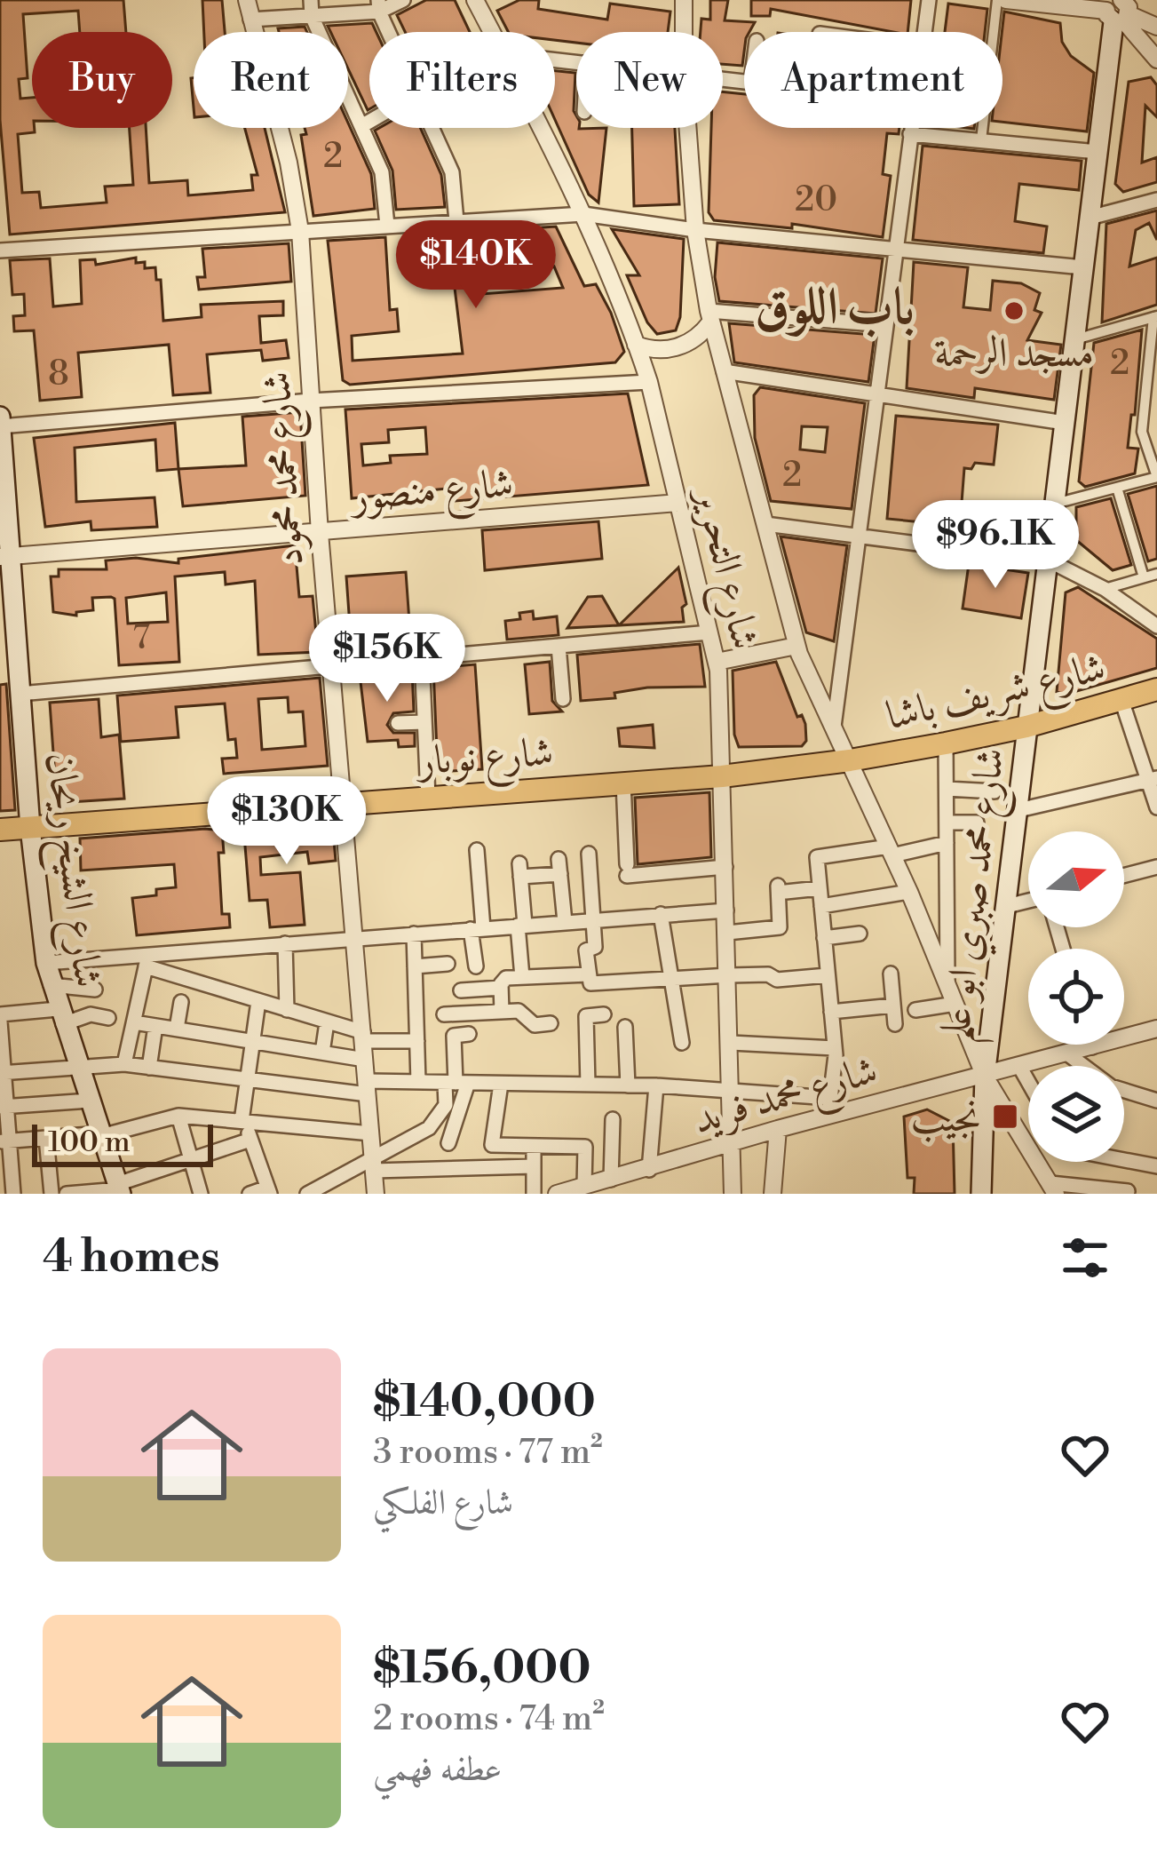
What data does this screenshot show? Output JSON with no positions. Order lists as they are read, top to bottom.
{
  "streets": {
    "main road": [
      "شارع شريف باشا",
      "شارع نوبار",
      "شارع الشيخ ريحان",
      "شارع محمد صبري ابو علم"
    ],
    "street": [
      "شارع محمد محمود",
      "شارع منصور",
      "شارع التحرير",
      "شارع محمد فريد"
    ]
  },
  "crossings": [
    ["شارع محمد محمود", "شارع منصور"],
    ["شارع محمد محمود", "شارع نوبار"],
    ["شارع منصور", "شارع التحرير"],
    ["شارع منصور", "شارع الشيخ ريحان"],
    ["شارع التحرير", "شارع نوبار"],
    ["شارع التحرير", "شارع محمد فريد"],
    ["شارع شريف باشا", "شارع نوبار"],
    ["شارع شريف باشا", "شارع محمد صبري ابو علم"],
    ["شارع نوبار", "شارع الشيخ ريحان"],
    ["شارع محمد صبري ابو علم", "شارع محمد فريد"]
  ],
  "districts": ["باب اللوق"],
  "places": {
    "other": ["مسجد الرحمة"],
    "transit": ["نجيب"]
  },
  "house_numbers": [
    "2",
    "20",
    "2",
    "8",
    "2",
    "7"
  ],
  "scale_bar": "100 m",
  "north": "right",
  "page": {
    "chip": [
      "Buy",
      "Rent",
      "Filters",
      "New",
      "Apartment"
    ],
    "price": [
      "$140K",
      "$96.1K",
      "$156K",
      "$130K"
    ],
    "scale": "100 m",
    "heading": "4 homes",
    "list": [
      {
        "name": "$140,000",
        "note": "3 rooms · 77 m² · شارع الفلكي"
      },
      {
        "name": "$156,000",
        "note": "2 rooms · 74 m² · عطفه فهمي"
      }
    ]
  }
}
